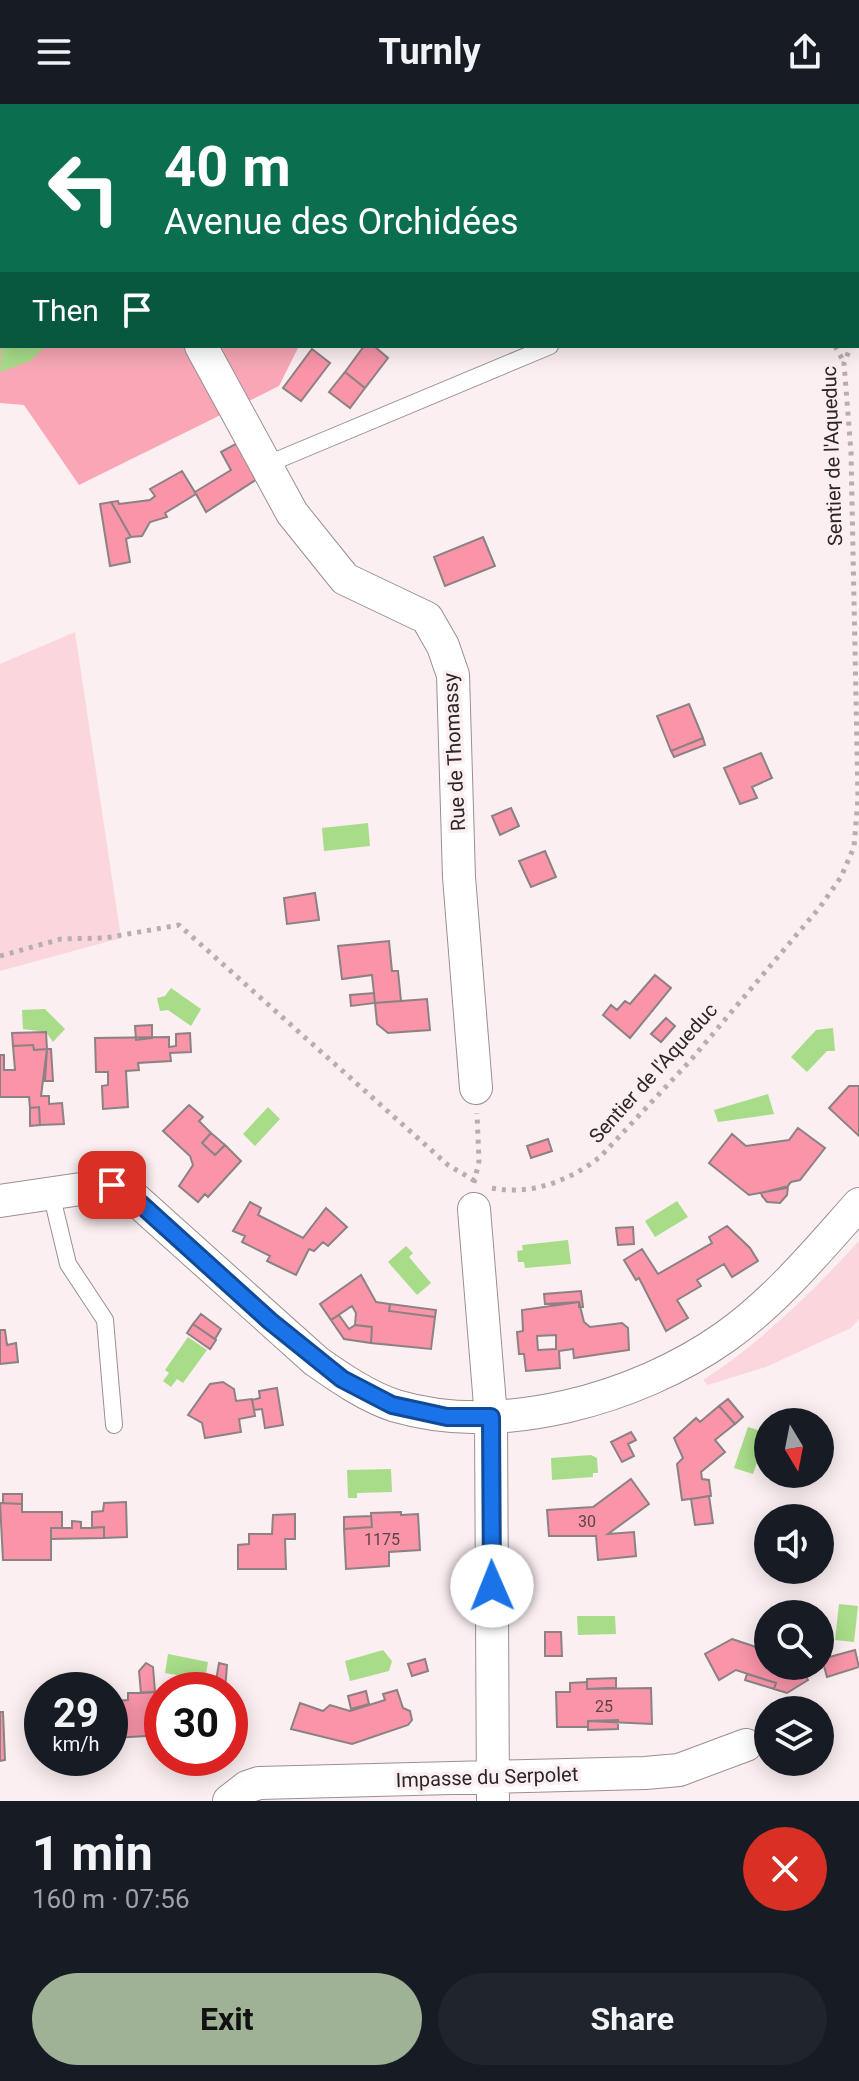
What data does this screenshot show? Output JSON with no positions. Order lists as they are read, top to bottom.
{
  "streets": {
    "street": ["Rue de Thomassy", "Impasse du Serpolet"],
    "path": ["Sentier de l'Aqueduc"]
  },
  "house_numbers": ["30", "1175", "25"],
  "north": "bottom",
  "page": {
    "header": "Turnly",
    "turn": ["40 m", "Avenue des Orchidées"],
    "then": "Then",
    "speed": "29 km/h",
    "limit": "30",
    "heading": ["1 min", "160 m · 07:56"],
    "buttons": ["Exit", "Share"]
  }
}
